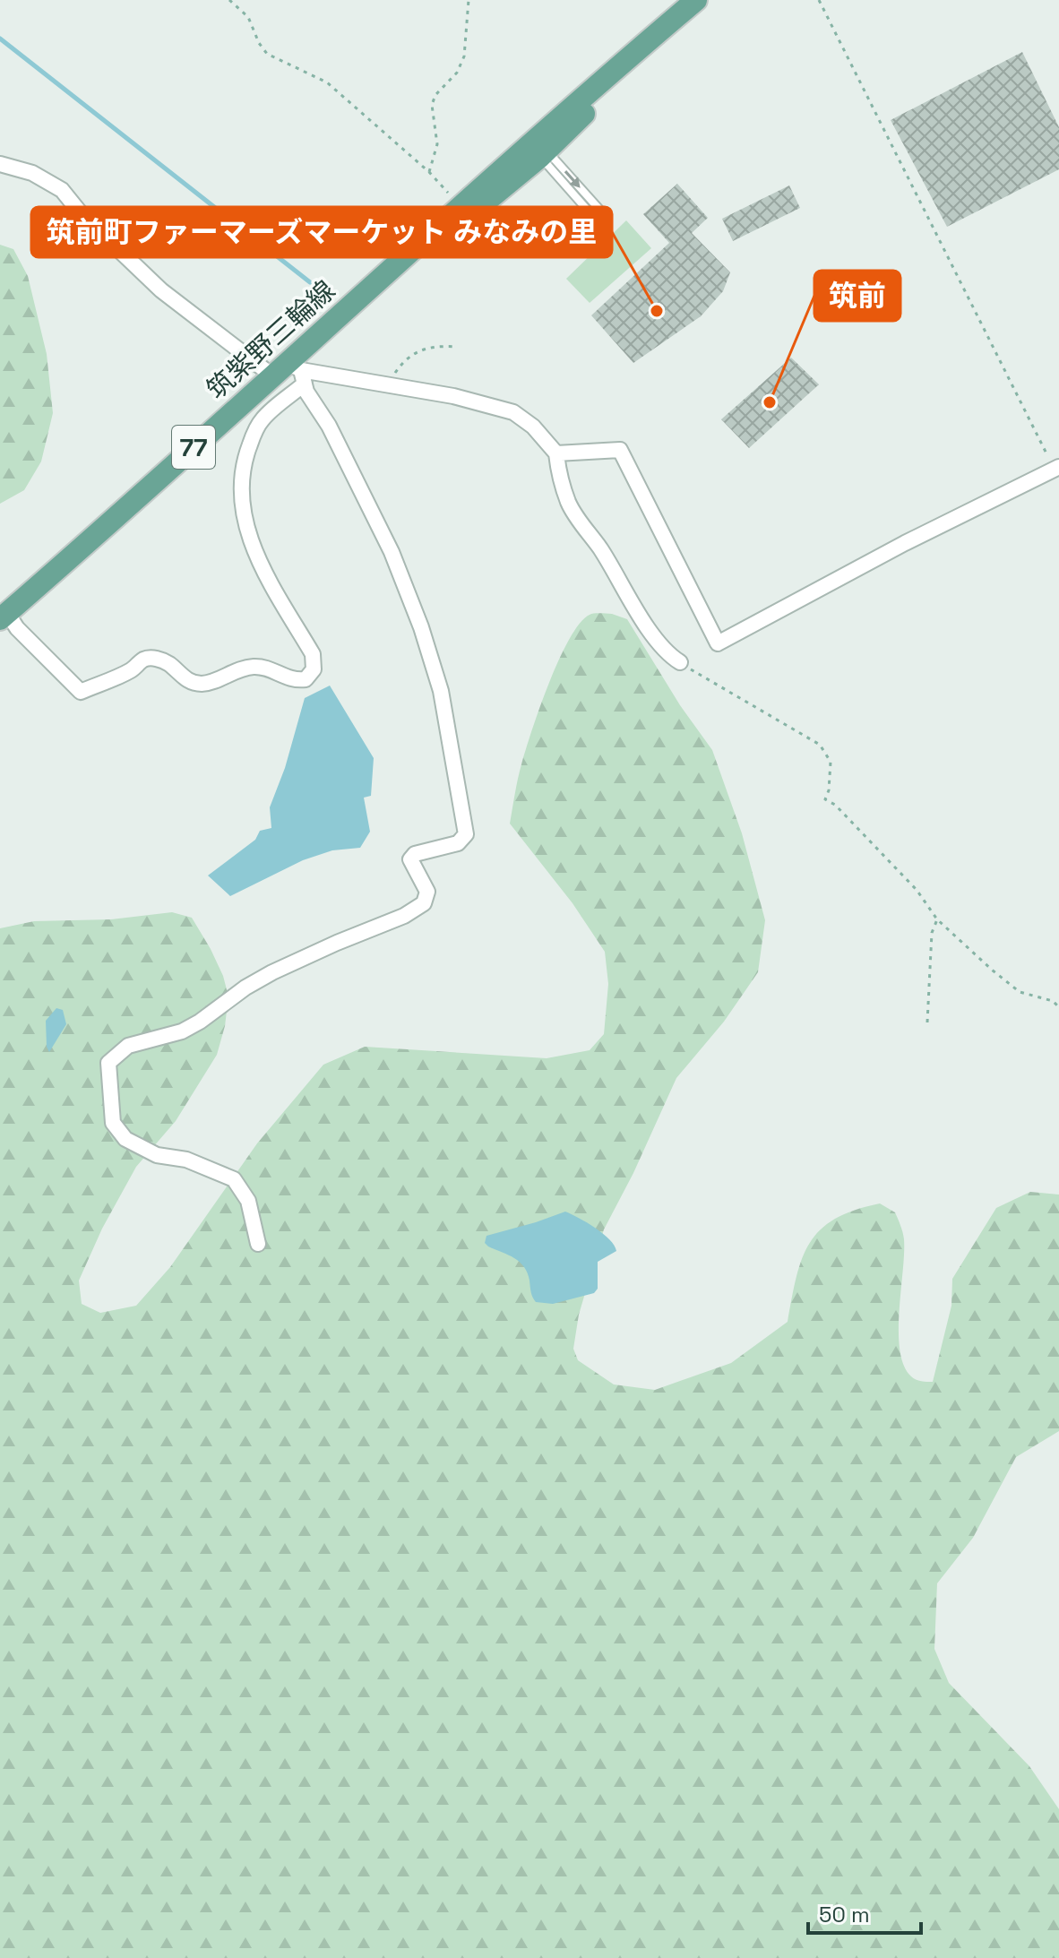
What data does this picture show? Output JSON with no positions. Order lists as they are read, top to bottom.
{
  "streets": {
    "main road": ["筑紫野三輪線", "77"]
  },
  "places": ["筑前町ファーマーズマーケット みなみの里", "筑前"],
  "scale_bar": "50 m"
}
